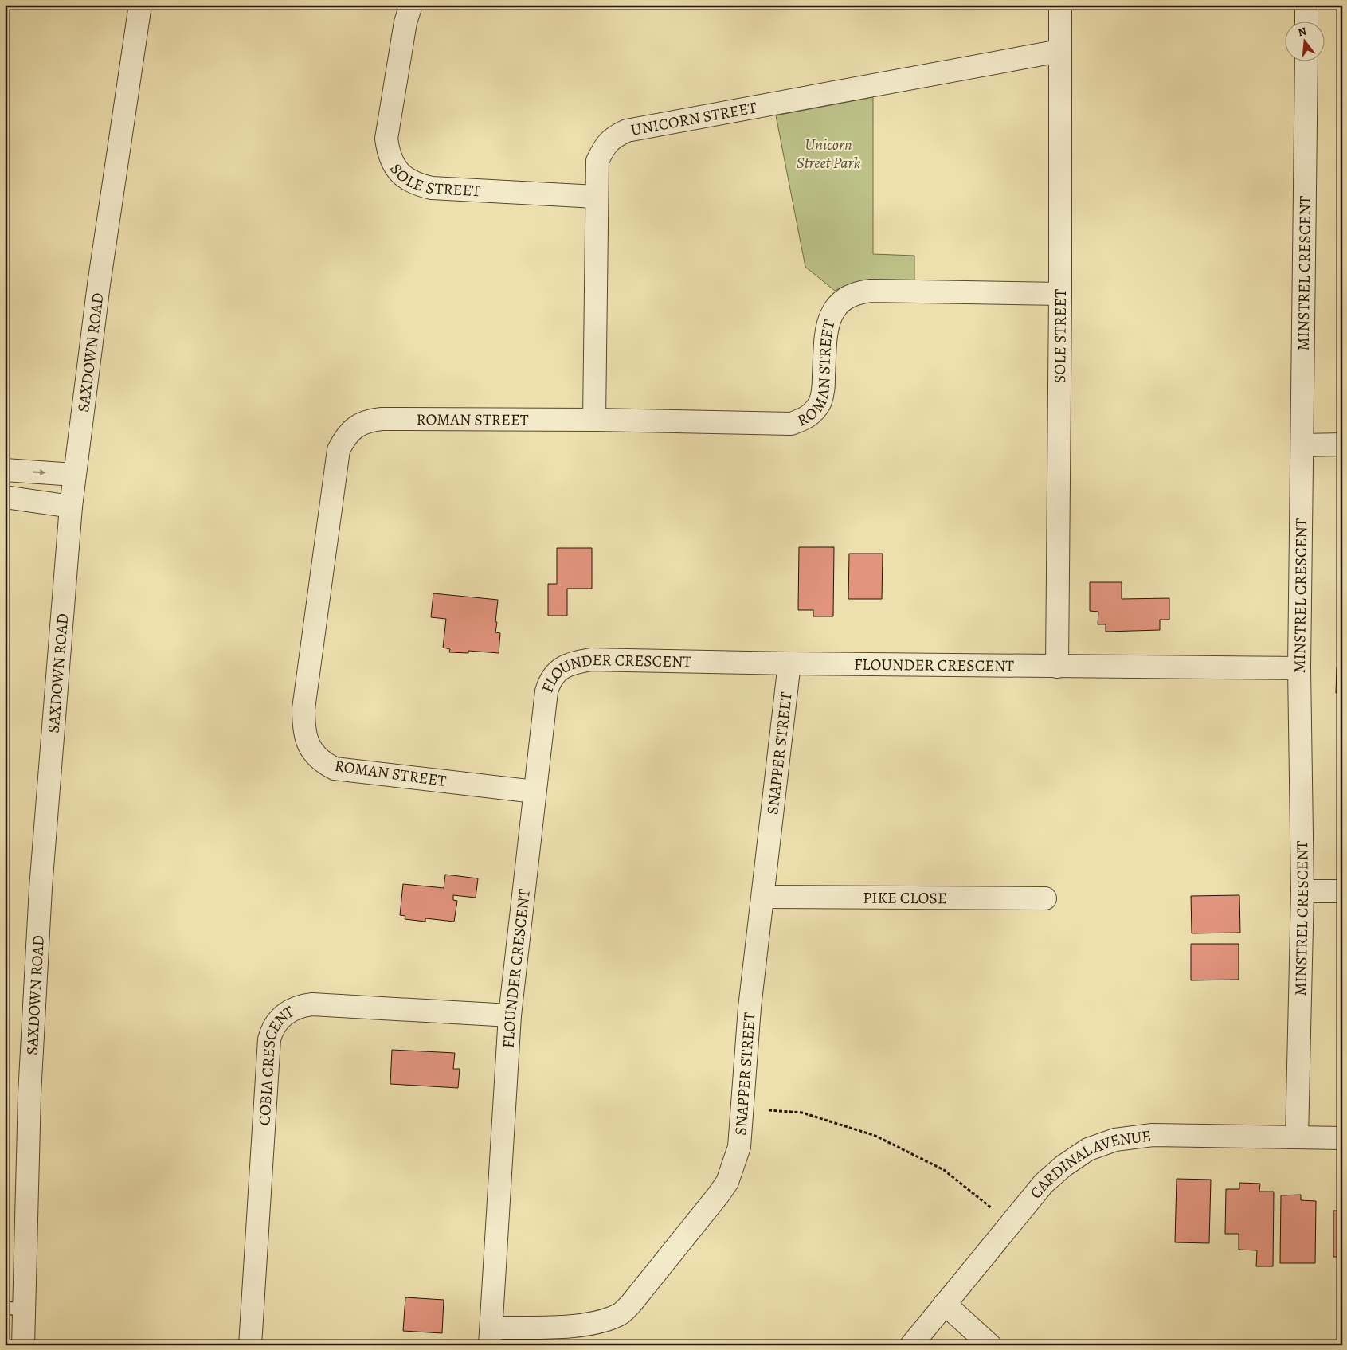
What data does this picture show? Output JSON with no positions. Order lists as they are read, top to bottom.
{
  "streets": {
    "street": [
      "UNICORN STREET",
      "SOLE STREET",
      "MINSTREL CRESCENT",
      "SAXDOWN ROAD",
      "ROMAN STREET",
      "FLOUNDER CRESCENT",
      "SNAPPER STREET",
      "PIKE CLOSE",
      "COBIA CRESCENT",
      "CARDINAL AVENUE"
    ]
  },
  "crossings": [
    ["UNICORN STREET", "SOLE STREET"],
    ["UNICORN STREET", "ROMAN STREET"],
    ["SOLE STREET", "ROMAN STREET"],
    ["SOLE STREET", "FLOUNDER CRESCENT"],
    ["MINSTREL CRESCENT", "FLOUNDER CRESCENT"],
    ["MINSTREL CRESCENT", "CARDINAL AVENUE"],
    ["ROMAN STREET", "FLOUNDER CRESCENT"],
    ["FLOUNDER CRESCENT", "SNAPPER STREET"],
    ["FLOUNDER CRESCENT", "COBIA CRESCENT"],
    ["SNAPPER STREET", "PIKE CLOSE"]
  ],
  "parks": ["Unicorn Street Park"],
  "north": "top"
}
